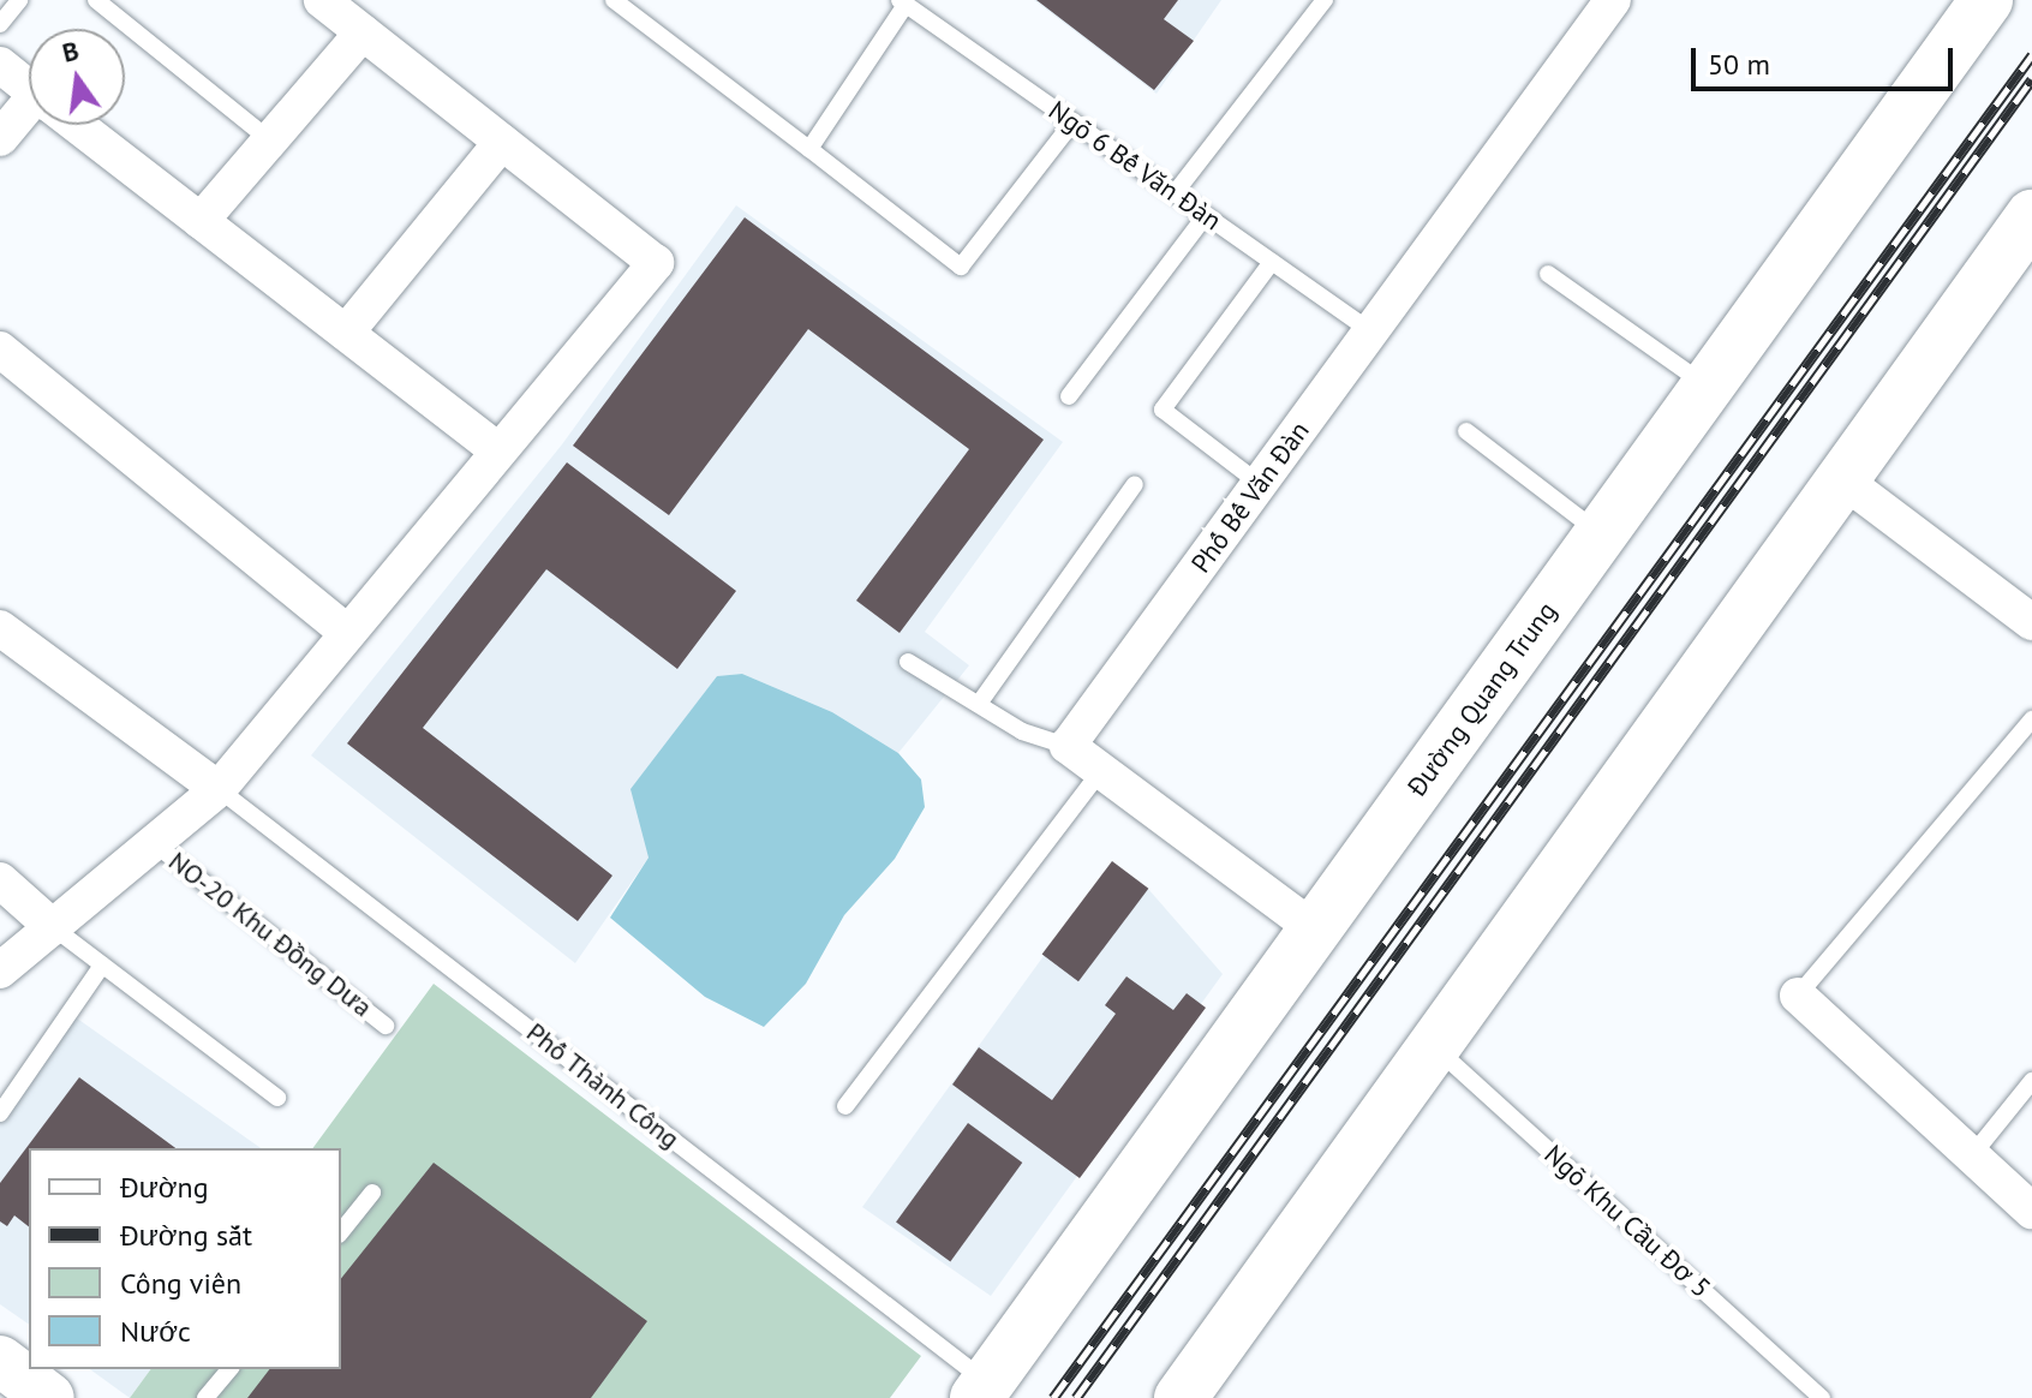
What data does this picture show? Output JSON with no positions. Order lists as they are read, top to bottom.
{
  "streets": {
    "highway": ["Đường Quang Trung"],
    "street": ["Phố Bế Văn Đàn"],
    "lane": [
      "Ngõ 6 Bế Văn Đàn",
      "NO-20 Khu Đồng Dưa",
      "Phố Thành Công",
      "Ngõ Khu Cầu Đơ 5"
    ]
  },
  "crossings": [
    ["Ngõ 6 Bế Văn Đàn", "Phố Bế Văn Đàn"],
    ["Đường Quang Trung", "Phố Thành Công"]
  ],
  "legend": [
    "Đường",
    "Đường sắt",
    "Công viên",
    "Nước"
  ],
  "scale_bar": "50 m",
  "north": "top"
}
